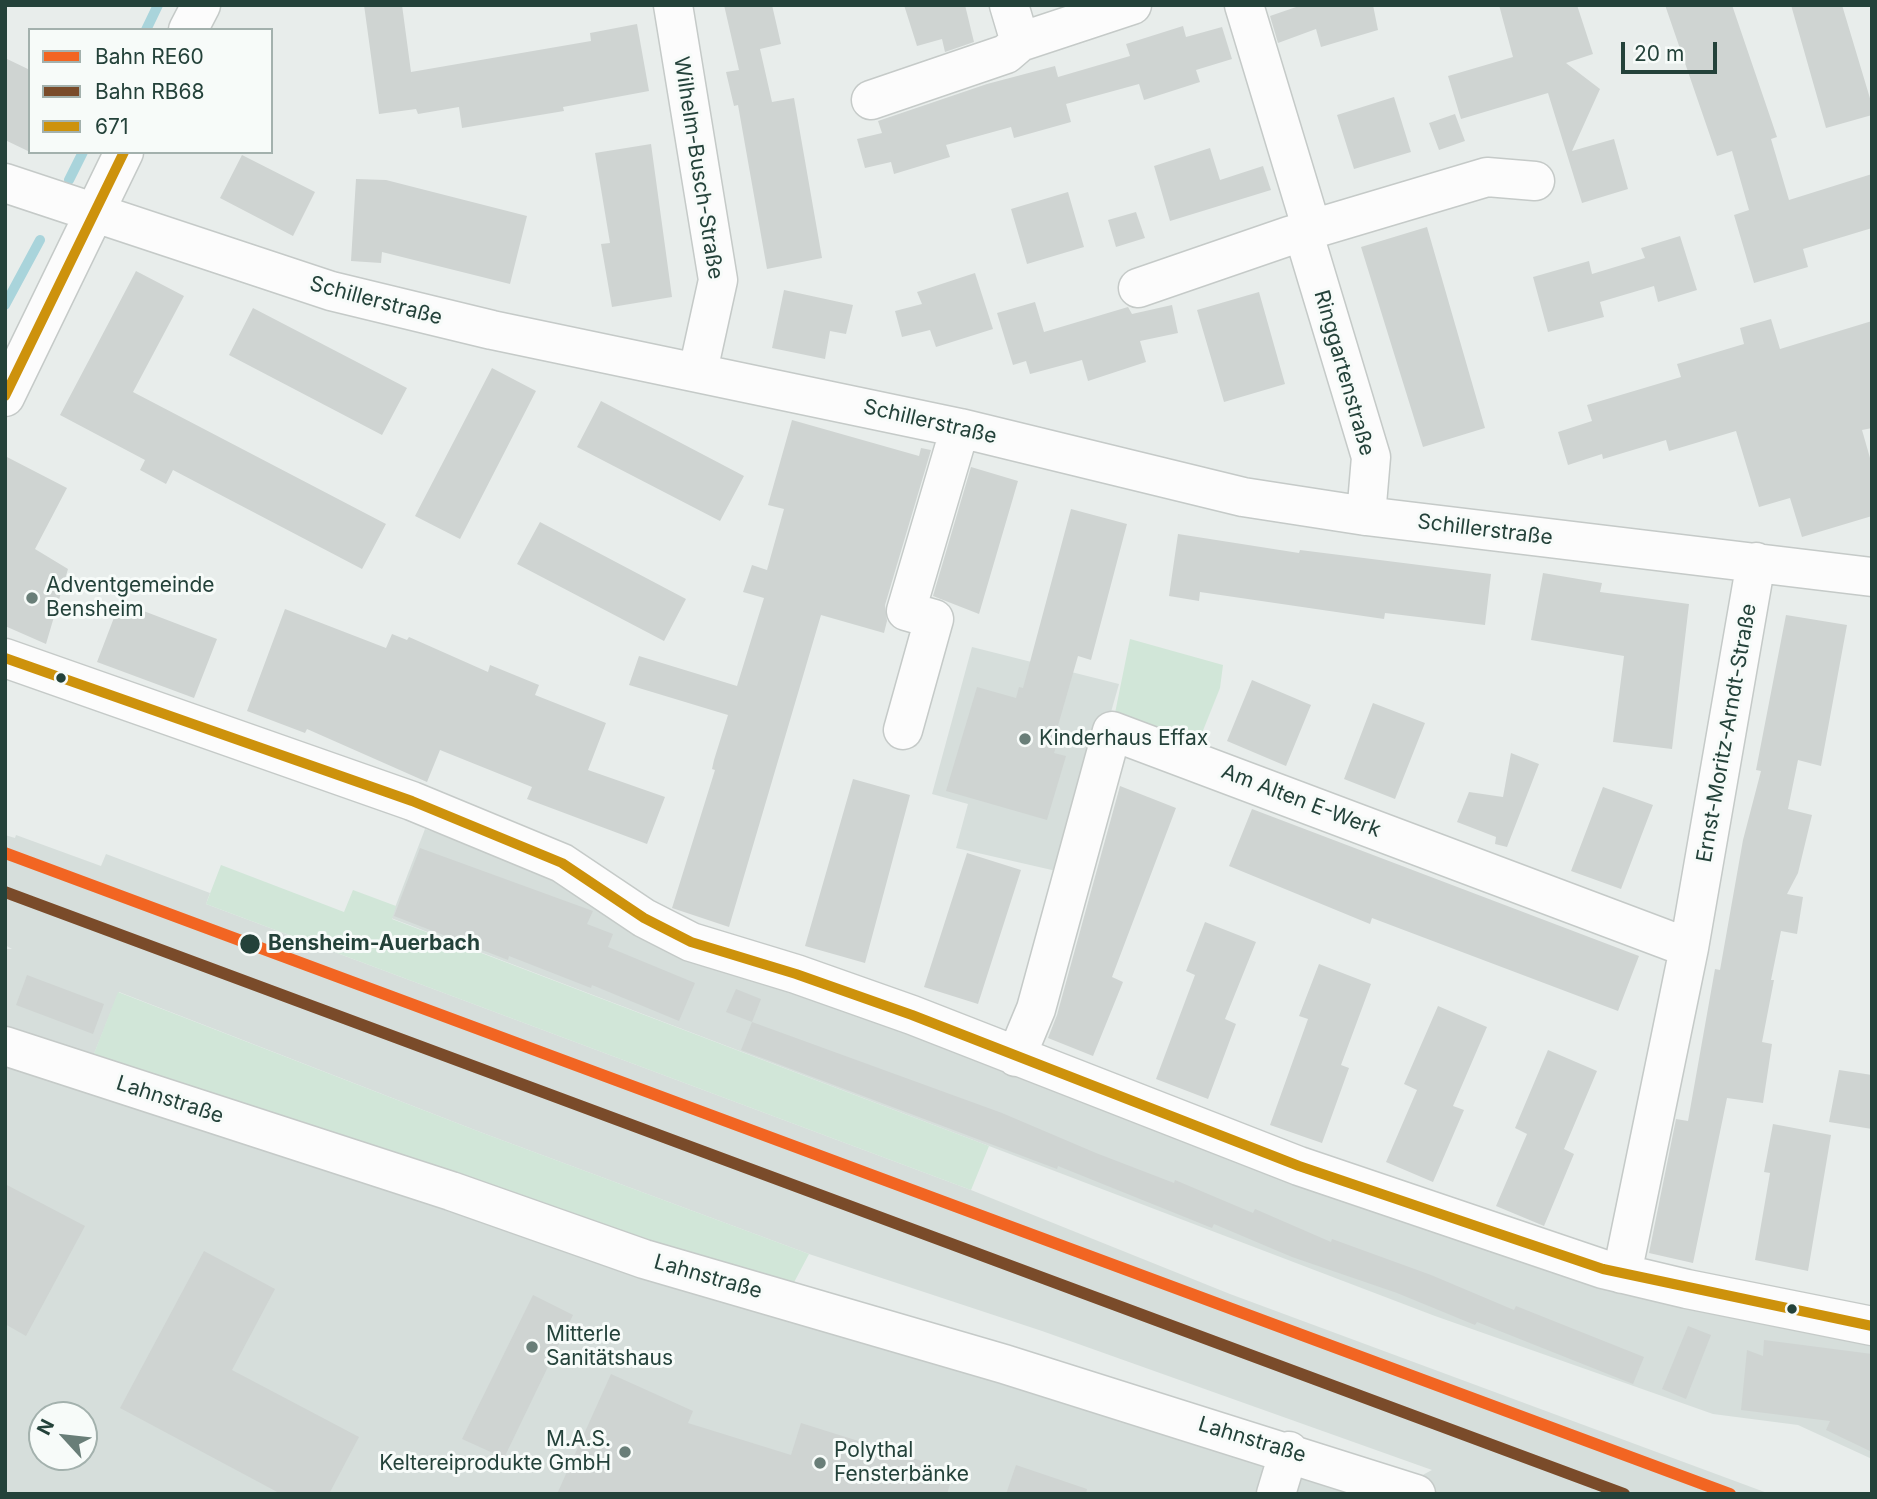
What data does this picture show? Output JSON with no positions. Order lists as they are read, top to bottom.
{
  "streets": {
    "street": [
      "Wilhelm-Busch-Straße",
      "Schillerstraße",
      "Ringgartenstraße",
      "Ernst-Moritz-Arndt-Straße",
      "Am Alten E-Werk",
      "Lahnstraße"
    ]
  },
  "crossings": [
    ["Wilhelm-Busch-Straße", "Schillerstraße"],
    ["Schillerstraße", "Ringgartenstraße"],
    ["Schillerstraße", "Ernst-Moritz-Arndt-Straße"],
    ["Ernst-Moritz-Arndt-Straße", "Am Alten E-Werk"]
  ],
  "places": [
    "Adventgemeinde Bensheim",
    "Kinderhaus Effax",
    "Bensheim-Auerbach",
    "Mitterle Sanitätshaus",
    "M.A.S. Keltereiprodukte GmbH",
    "Polythal Fensterbänke"
  ],
  "lines": ["transit line 671", "rail line RE60", "rail line RB68"],
  "legend": ["Bahn RE60", "Bahn RB68", "671"],
  "scale_bar": "20 m",
  "north": "top left"
}
